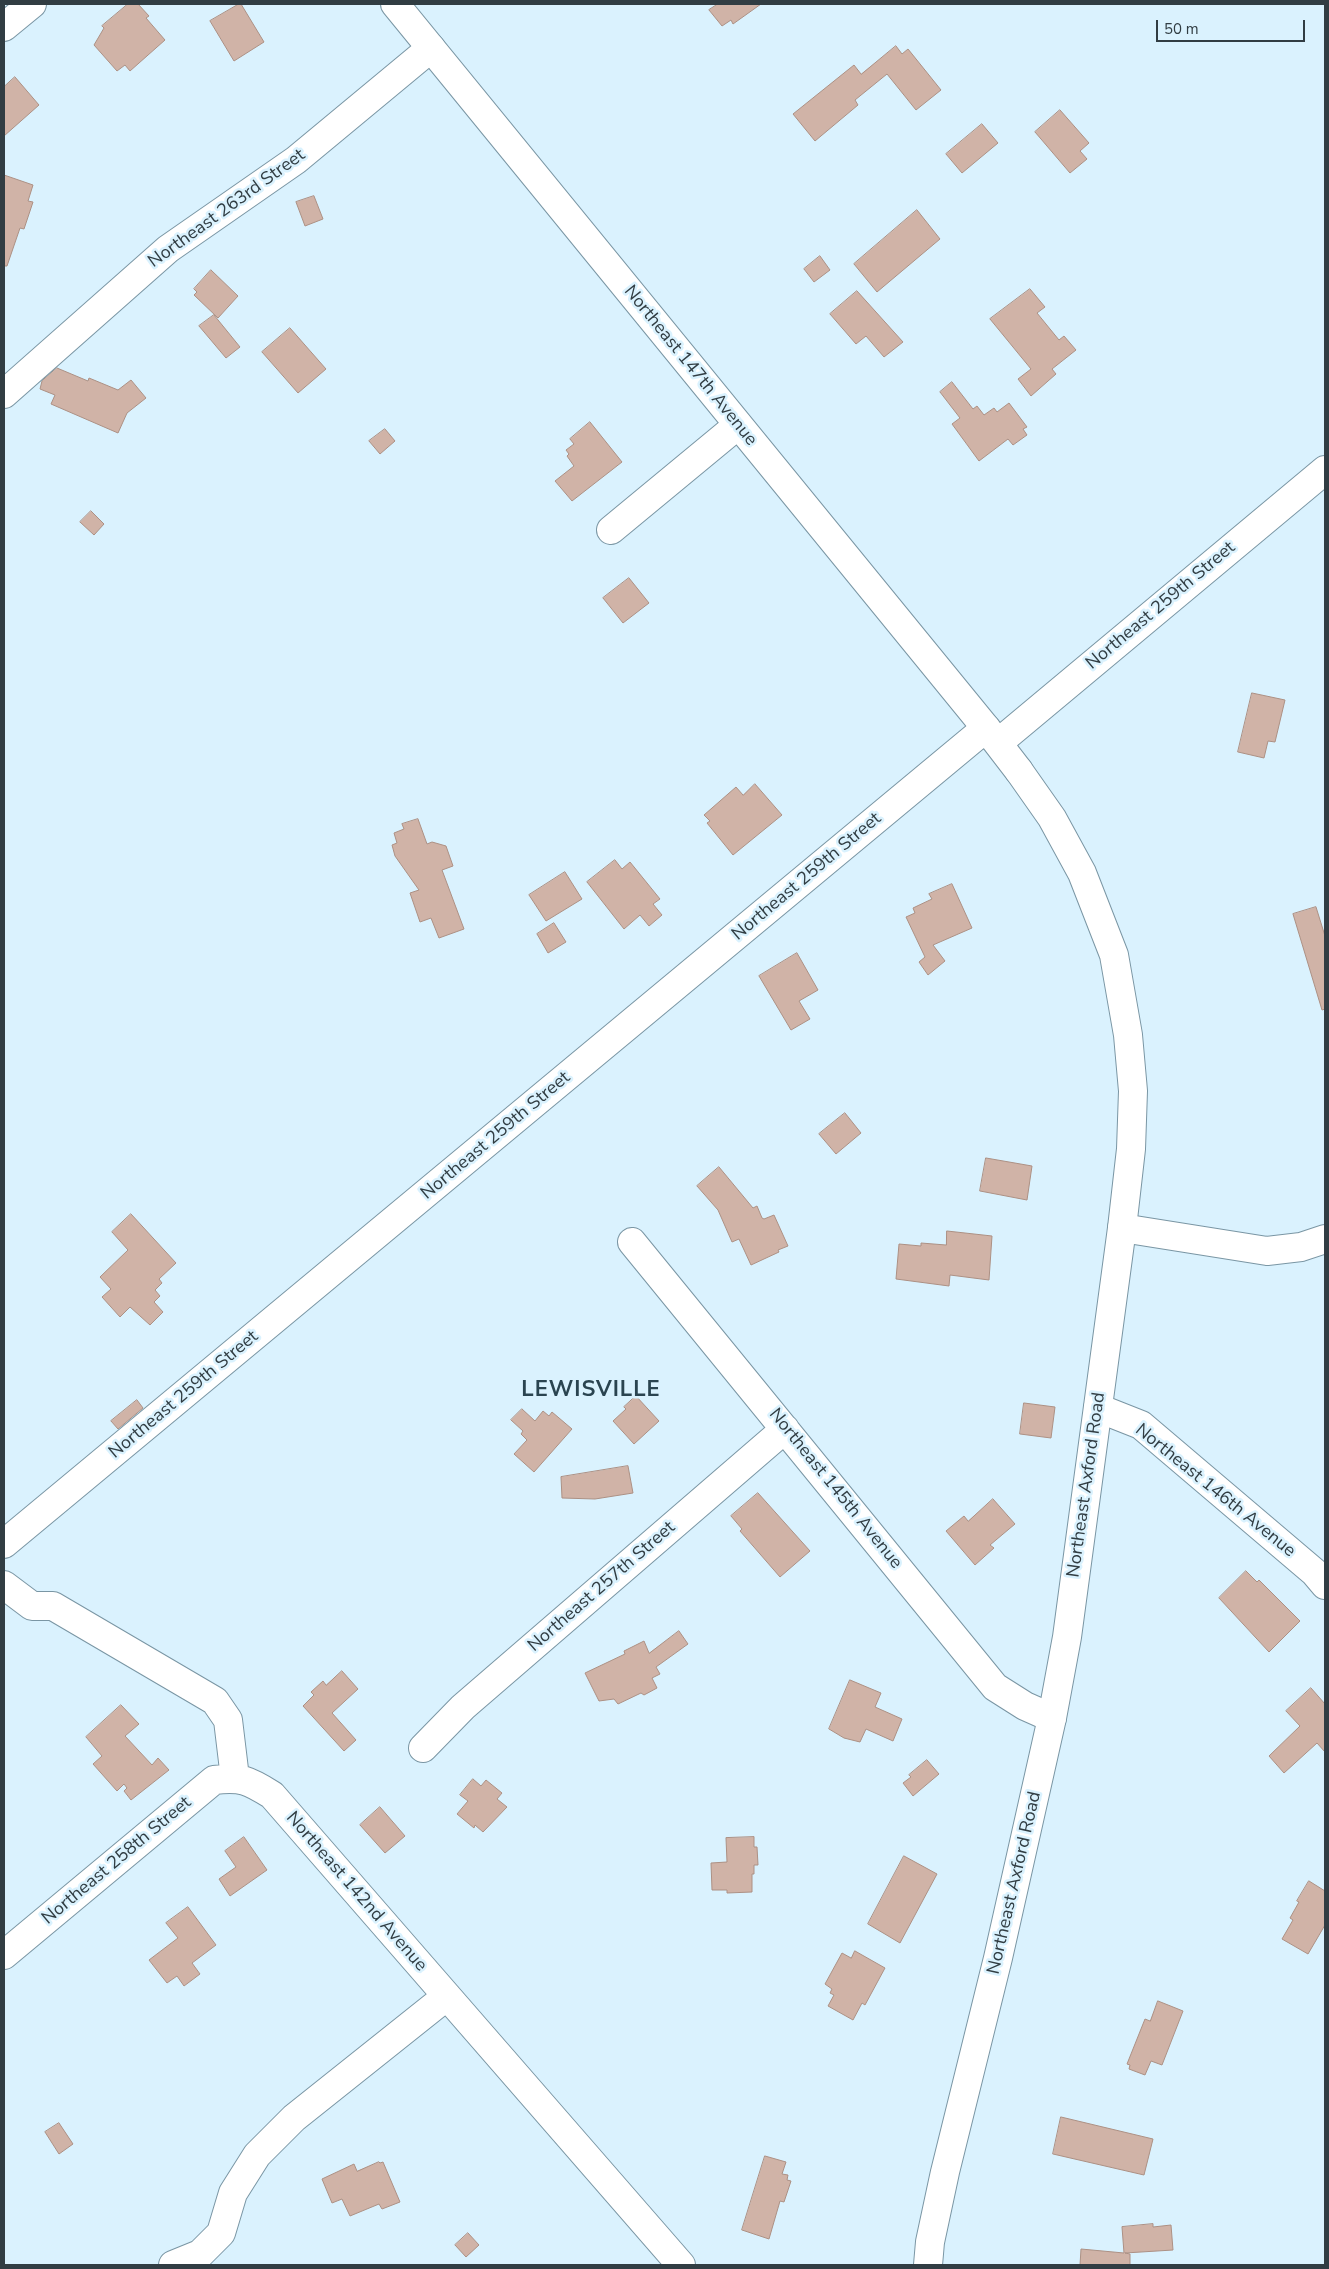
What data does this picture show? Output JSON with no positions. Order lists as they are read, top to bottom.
{
  "streets": {
    "street": [
      "Northeast 263rd Street",
      "Northeast 147th Avenue",
      "Northeast 259th Street",
      "Northeast Axford Road",
      "Northeast 145th Avenue",
      "Northeast 146th Avenue",
      "Northeast 257th Street",
      "Northeast 258th Street",
      "Northeast 142nd Avenue"
    ]
  },
  "crossings": [
    ["Northeast 263rd Street", "Northeast 147th Avenue"],
    ["Northeast 147th Avenue", "Northeast 259th Street"],
    ["Northeast 147th Avenue", "Northeast Axford Road"],
    ["Northeast 259th Street", "Northeast Axford Road"],
    ["Northeast Axford Road", "Northeast 145th Avenue"],
    ["Northeast Axford Road", "Northeast 146th Avenue"],
    ["Northeast 145th Avenue", "Northeast 257th Street"],
    ["Northeast 258th Street", "Northeast 142nd Avenue"]
  ],
  "districts": ["LEWISVILLE"],
  "scale_bar": "50 m"
}
